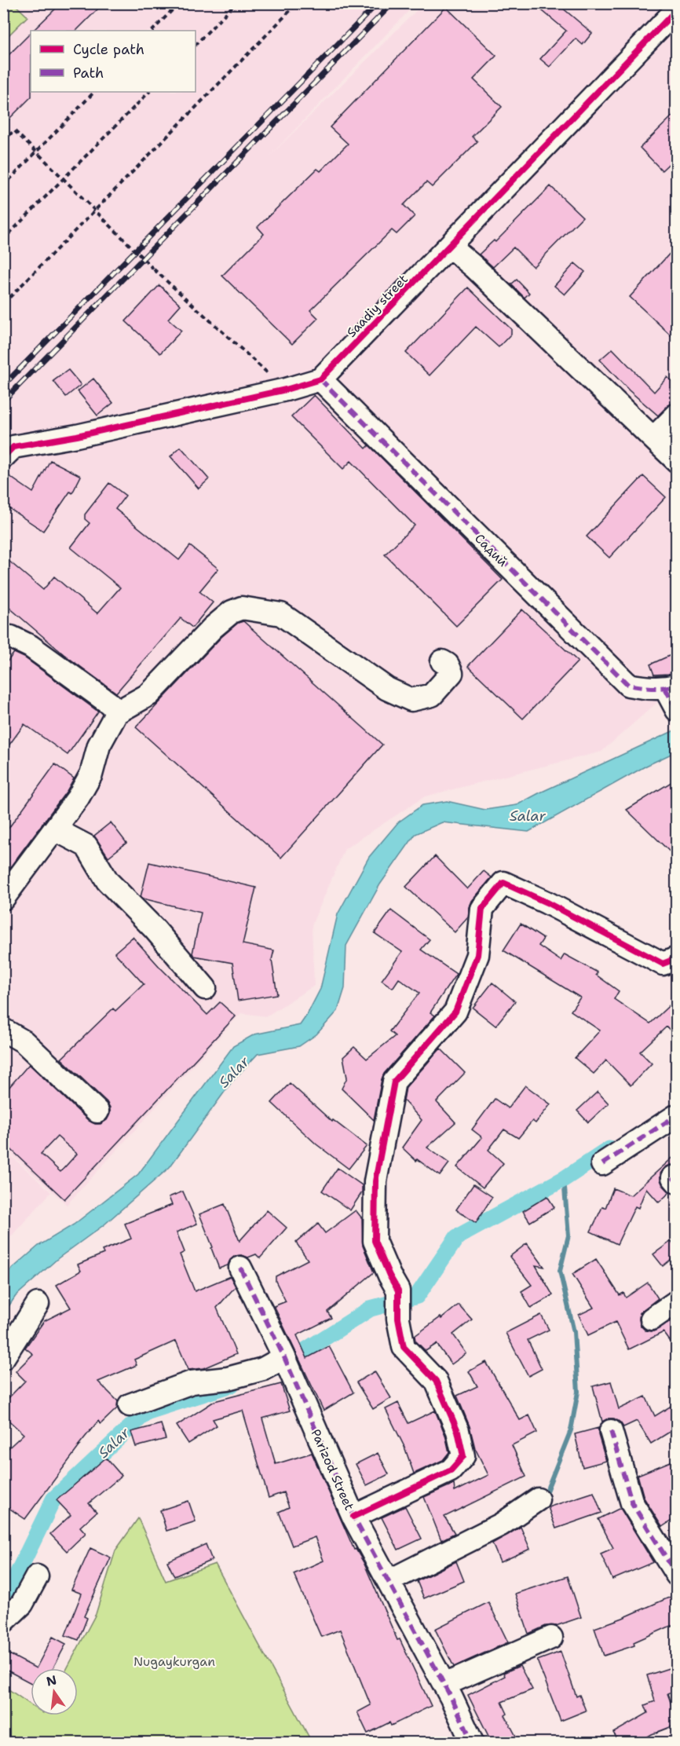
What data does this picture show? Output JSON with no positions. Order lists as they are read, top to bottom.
{
  "streets": {
    "street": ["Saadiy street", "Садий", "Parizod Street"]
  },
  "crossings": [
    ["Saadiy street", "Садий"]
  ],
  "water": ["Salar"],
  "parks": ["Nugaykurgan"],
  "legend": ["Cycle path", "Path"],
  "north": "top"
}
